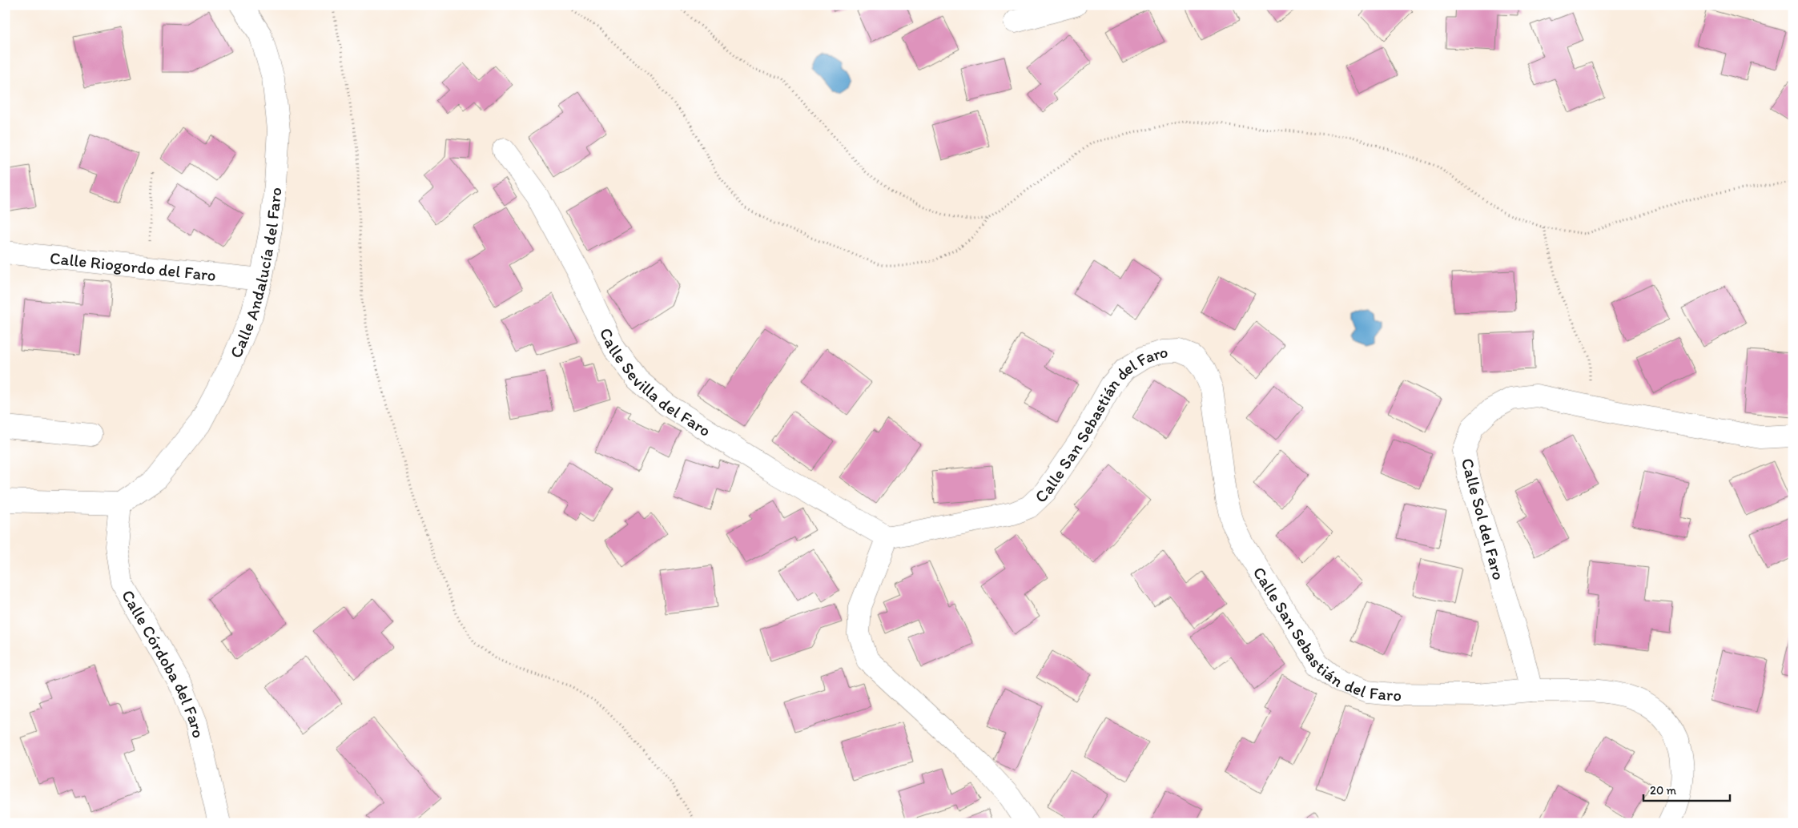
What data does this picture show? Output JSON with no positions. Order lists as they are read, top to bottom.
{
  "streets": {
    "street": [
      "Calle Riogordo del Faro",
      "Calle Andalucía del Faro",
      "Calle Sevilla del Faro",
      "Calle San Sebastián del Faro",
      "Calle Sol del Faro",
      "Calle Córdoba del Faro"
    ]
  },
  "crossings": [
    ["Calle Riogordo del Faro", "Calle Andalucía del Faro"],
    ["Calle Andalucía del Faro", "Calle Córdoba del Faro"],
    ["Calle Sevilla del Faro", "Calle San Sebastián del Faro"],
    ["Calle San Sebastián del Faro", "Calle Sol del Faro"]
  ],
  "scale_bar": "20 m"
}
